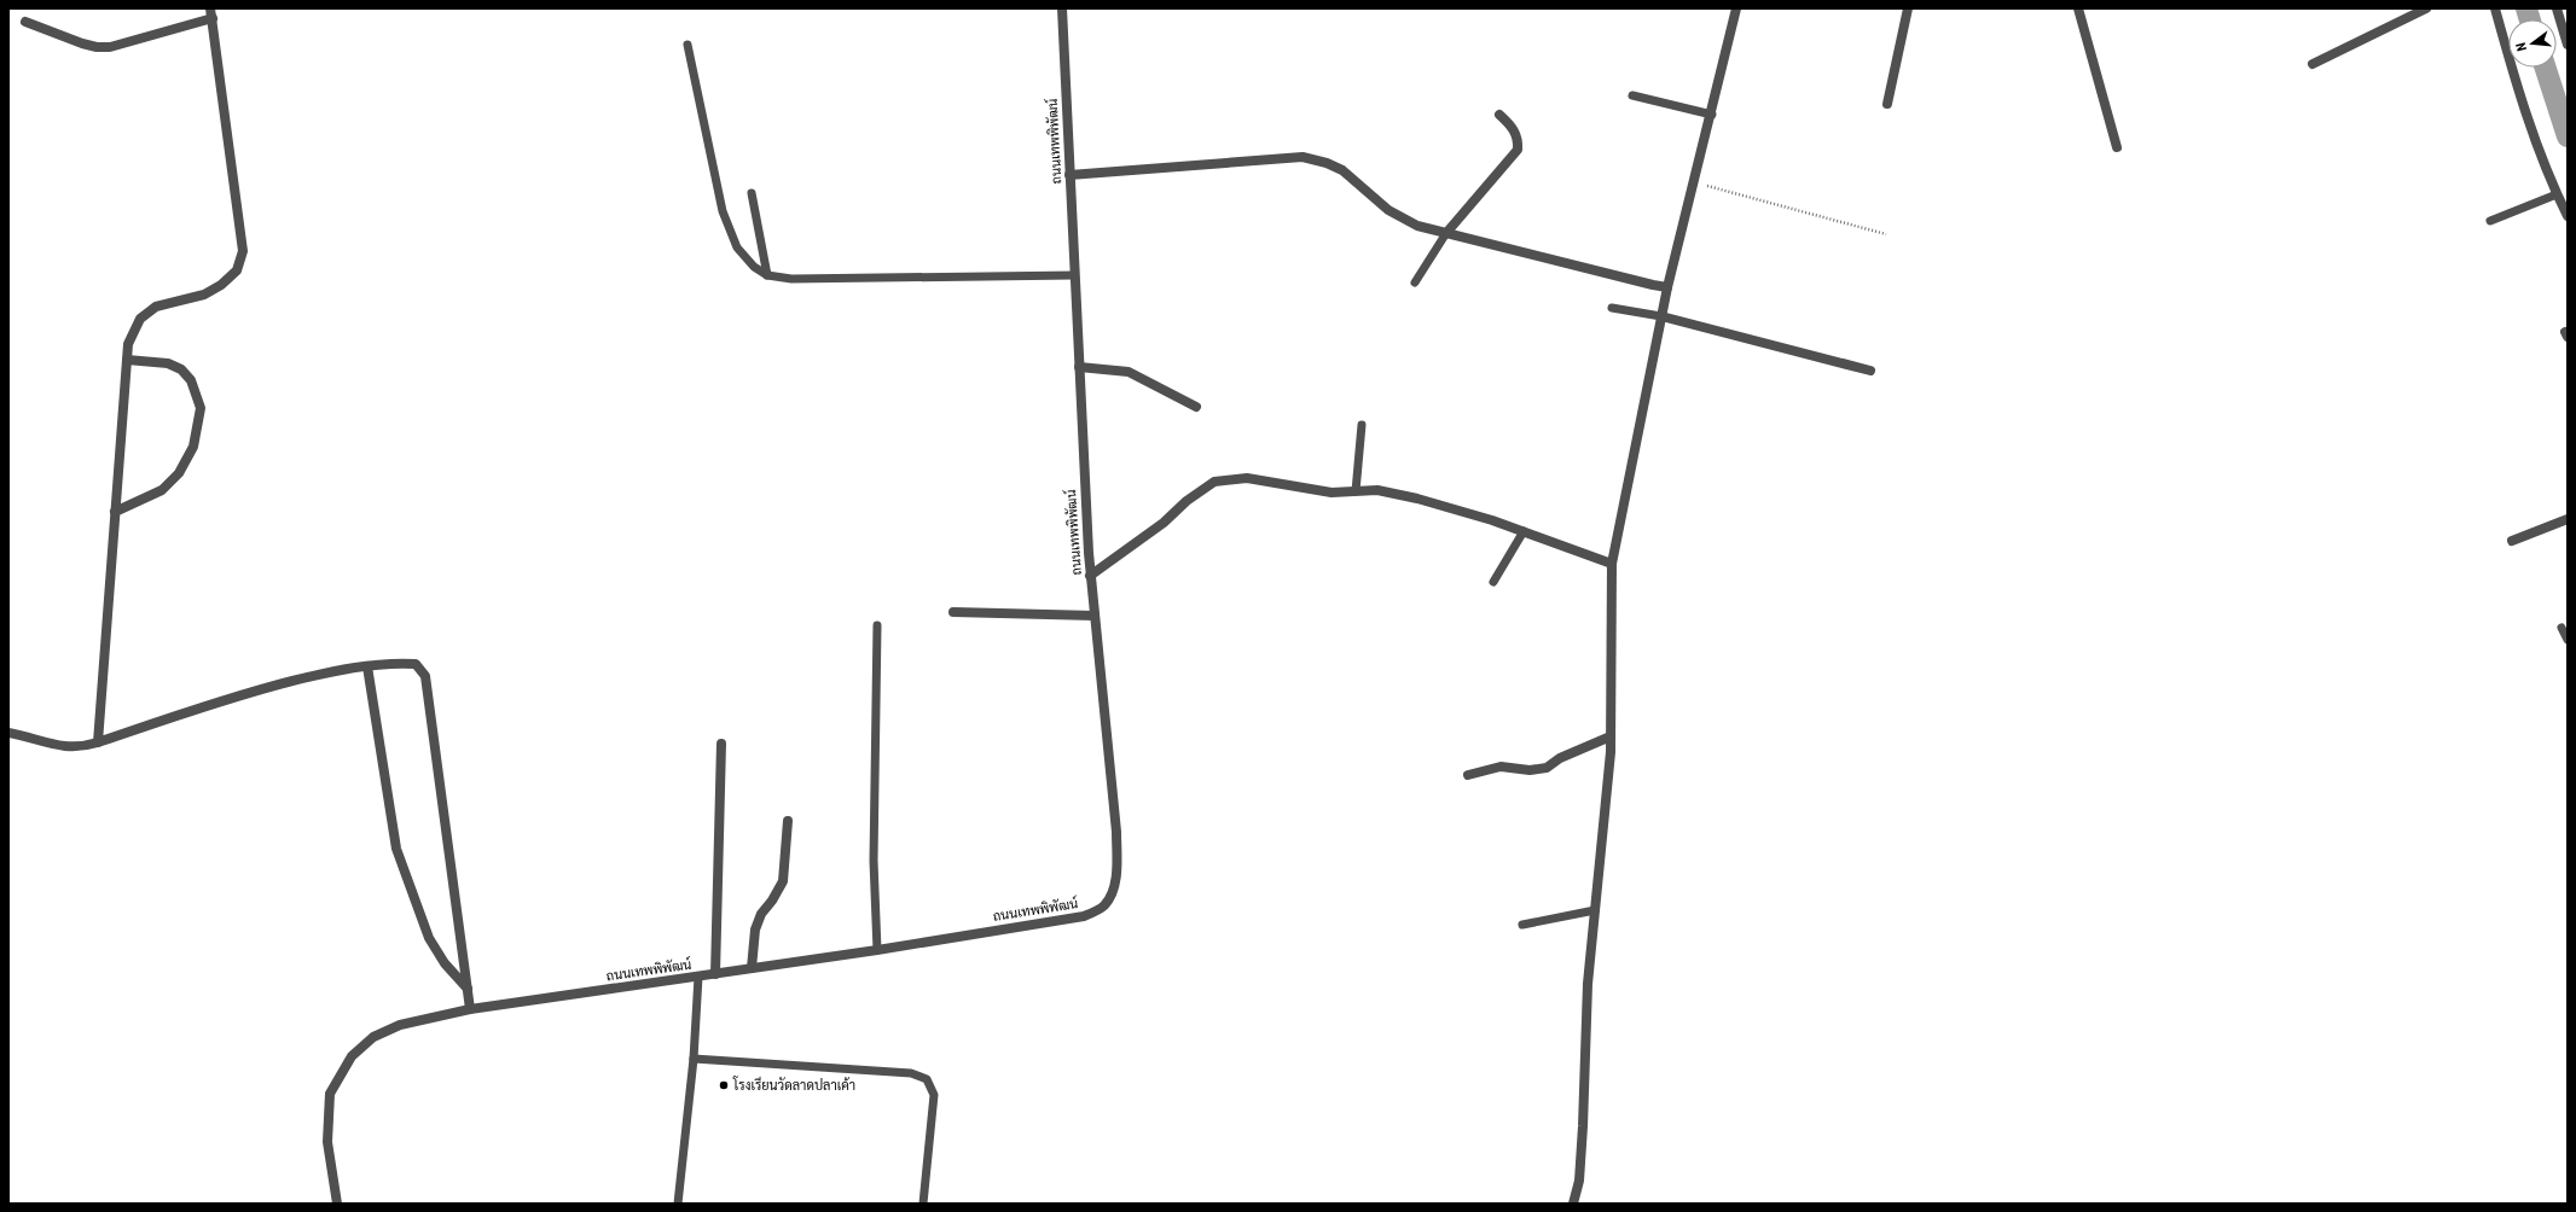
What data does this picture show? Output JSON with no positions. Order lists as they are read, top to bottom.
{
  "streets": {
    "street": ["ถนนเทพพิพัฒน์"]
  },
  "places": ["โรงเรียนวัดลาดปลาเค้า"],
  "north": "left"
}
